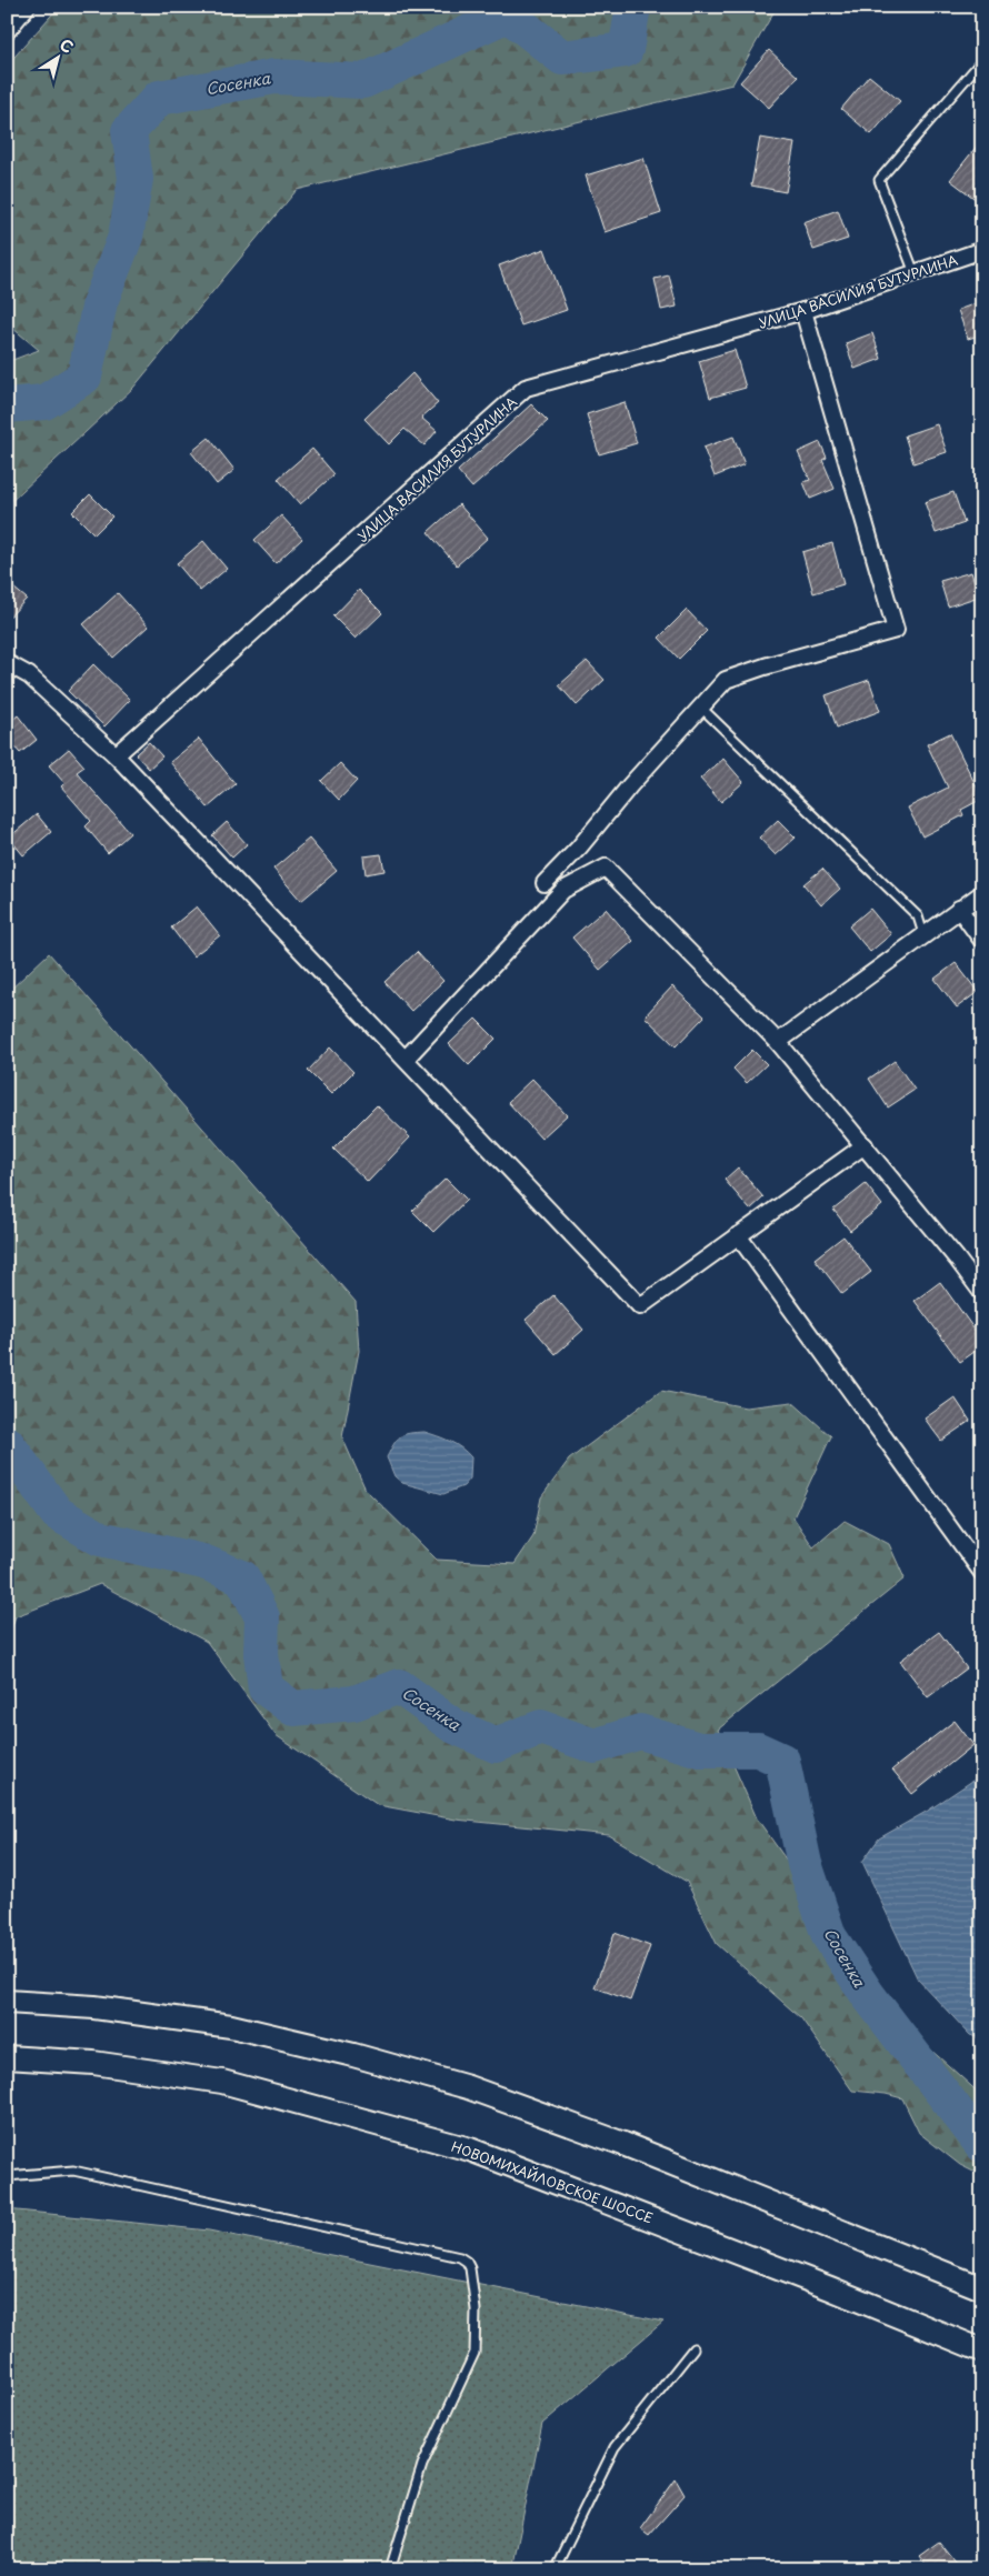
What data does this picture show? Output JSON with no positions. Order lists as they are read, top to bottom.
{
  "streets": {
    "main road": ["НОВОМИХАЙЛОВСКОЕ ШОССЕ"],
    "street": ["УЛИЦА ВАСИЛИЯ БУТУРЛИНА"]
  },
  "water": ["Сосенка"],
  "north": "top right"
}
